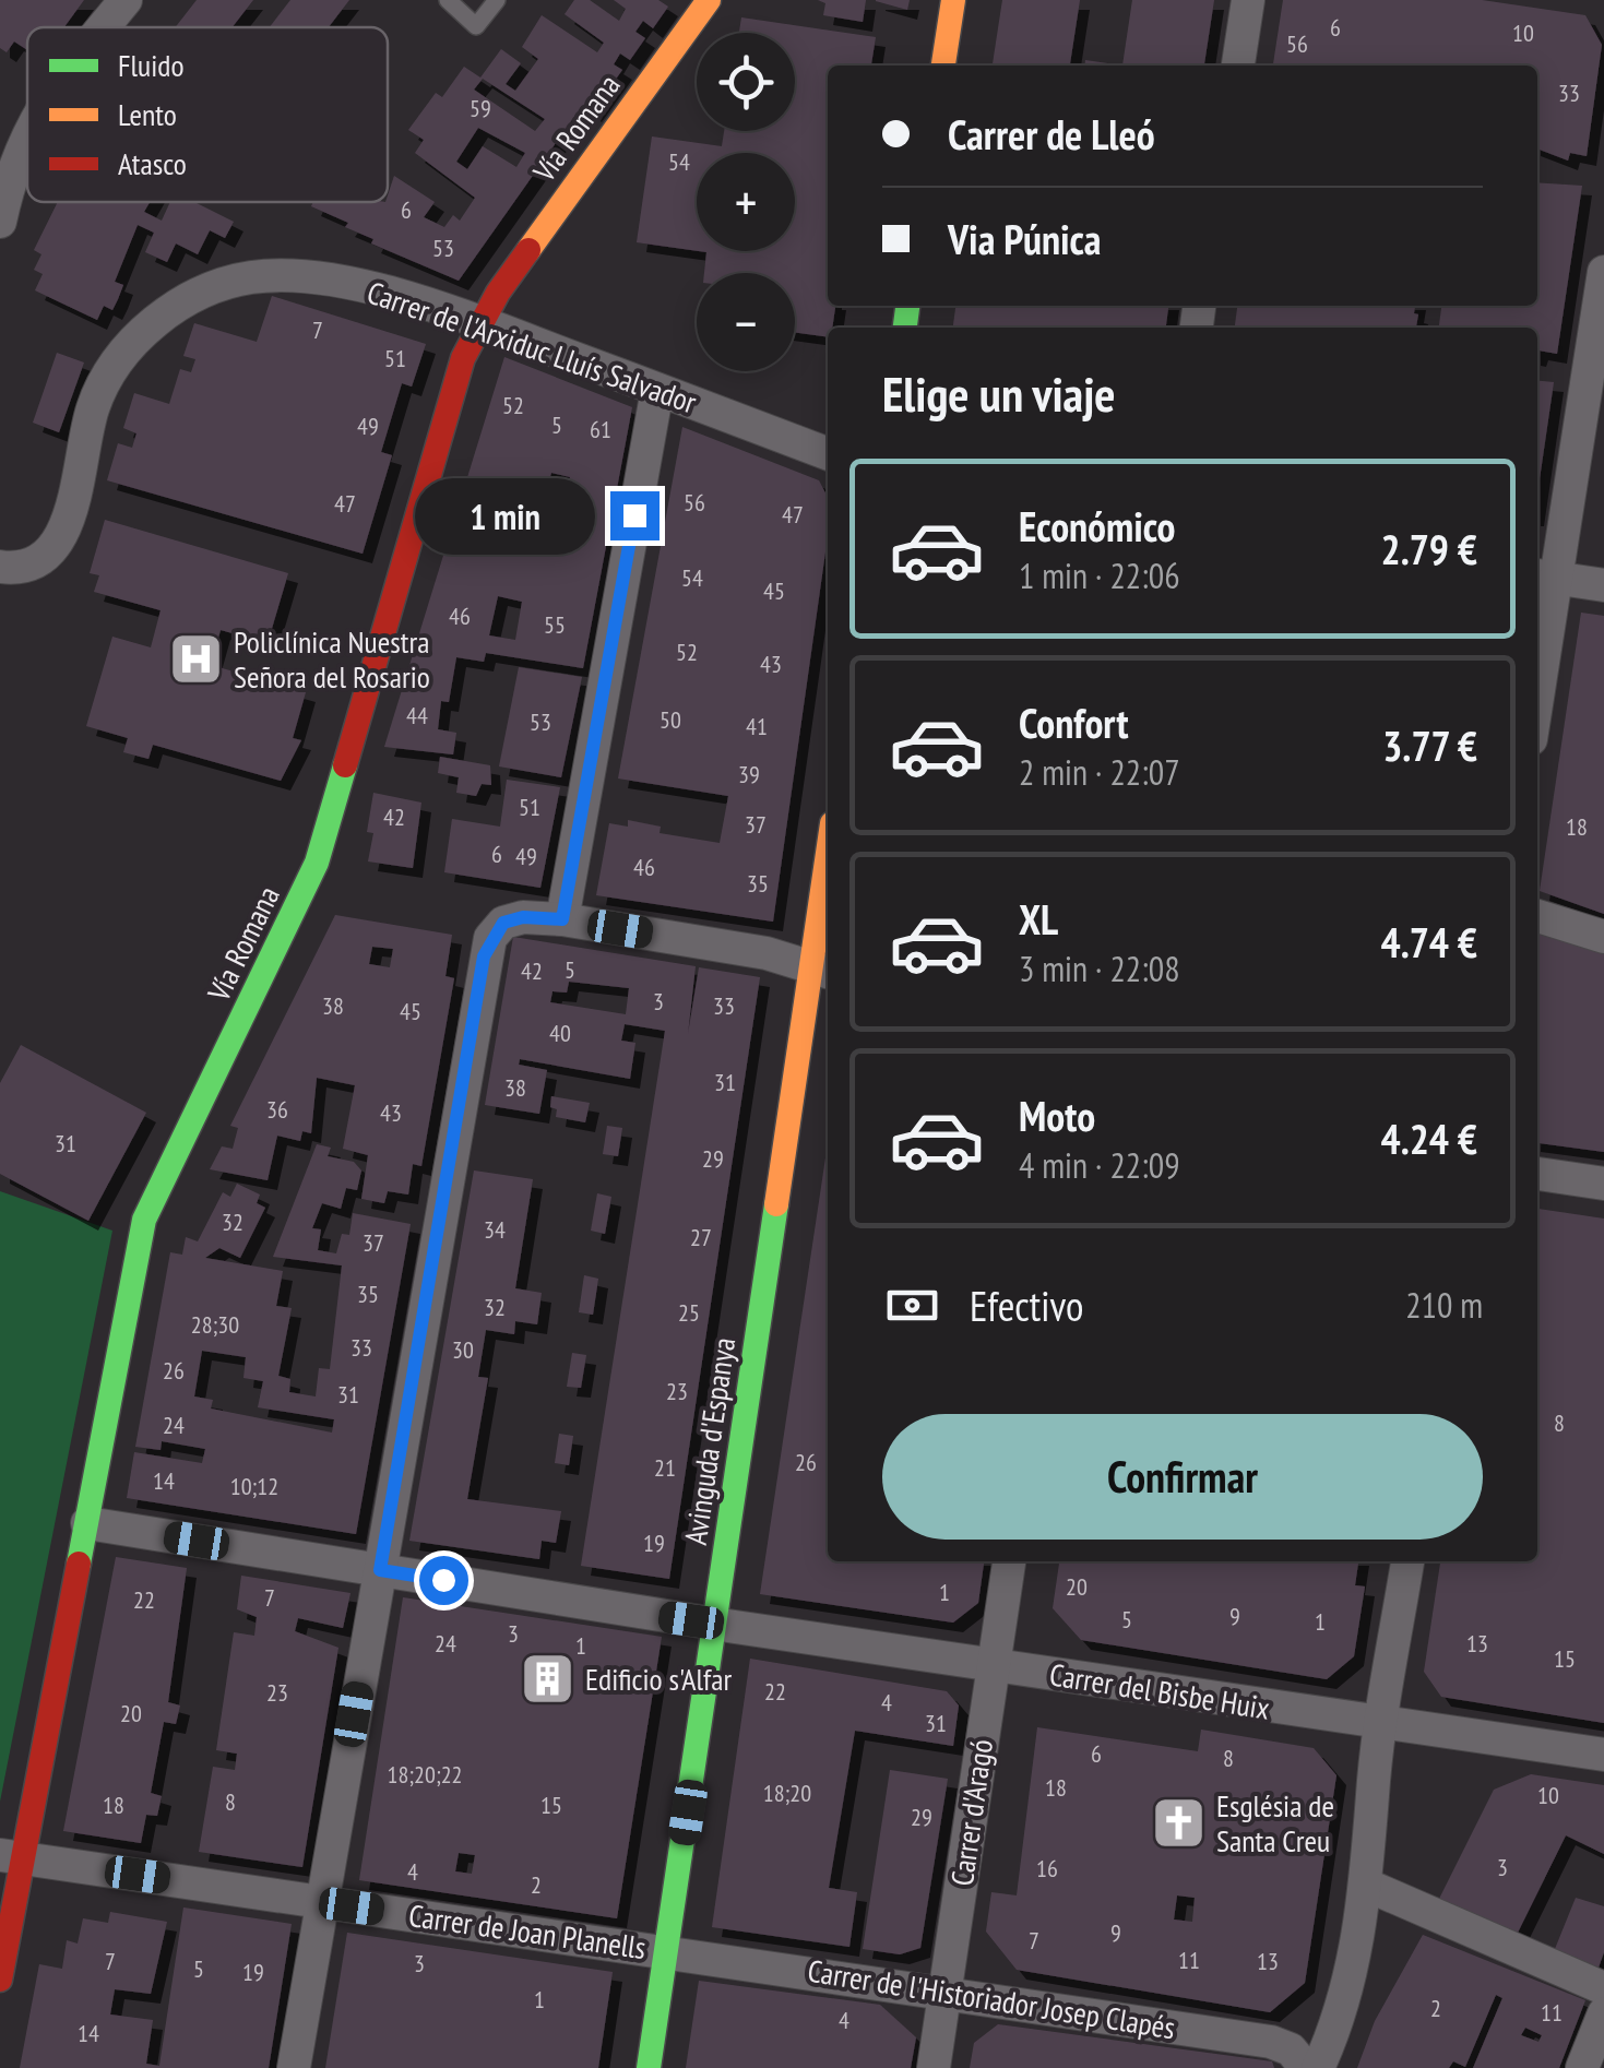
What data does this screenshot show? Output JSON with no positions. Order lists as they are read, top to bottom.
{
  "streets": {
    "street": [
      "Vía Romana",
      "Carrer de l'Arxiduc Lluís Salvador",
      "Avinguda d'Espanya",
      "Carrer del Bisbe Huix",
      "Carrer d'Aragó",
      "Carrer de Joan Planells",
      "Carrer de l'Historiador Josep Clapés"
    ]
  },
  "crossings": [
    ["Vía Romana", "Carrer de l'Arxiduc Lluís Salvador"],
    ["Vía Romana", "Carrer del Bisbe Huix"],
    ["Vía Romana", "Carrer de Joan Planells"],
    ["Avinguda d'Espanya", "Carrer del Bisbe Huix"],
    ["Avinguda d'Espanya", "Carrer de Joan Planells"],
    ["Avinguda d'Espanya", "Carrer de l'Historiador Josep Clapés"],
    ["Carrer del Bisbe Huix", "Carrer d'Aragó"],
    ["Carrer d'Aragó", "Carrer de l'Historiador Josep Clapés"],
    ["Carrer de Joan Planells", "Carrer de l'Historiador Josep Clapés"]
  ],
  "places": {
    "hospital": ["Policlínica Nuestra Señora del Rosario"],
    "building": ["Edificio s'Alfar"],
    "church": ["Església de Santa Creu"]
  },
  "house_numbers": [
    "6",
    "10",
    "56",
    "33",
    "59",
    "54",
    "6",
    "53",
    "7",
    "51",
    "52",
    "5",
    "49",
    "61",
    "56",
    "47",
    "47",
    "54",
    "45",
    "46",
    "55",
    "52",
    "43",
    "44",
    "50",
    "53",
    "41",
    "39",
    "51",
    "42",
    "37",
    "18",
    "6",
    "49",
    "46",
    "35",
    "5",
    "42",
    "3",
    "38",
    "33",
    "45",
    "40",
    "31",
    "38",
    "36",
    "43",
    "31",
    "29",
    "32",
    "34",
    "27",
    "37",
    "35",
    "32",
    "25",
    "28;30",
    "33",
    "30",
    "26",
    "23",
    "31",
    "8",
    "24",
    "26",
    "21",
    "14",
    "10;12",
    "19",
    "20",
    "1",
    "7",
    "22",
    "9",
    "5",
    "1",
    "3",
    "24",
    "13",
    "1",
    "15",
    "22",
    "23",
    "4",
    "20",
    "31",
    "6",
    "8",
    "18;20;22",
    "18",
    "18;20",
    "10",
    "8",
    "18",
    "15",
    "29",
    "3",
    "16",
    "4",
    "2",
    "9",
    "7",
    "11",
    "7",
    "13",
    "3",
    "5",
    "19",
    "1",
    "2",
    "11",
    "4",
    "14"
  ],
  "legend": ["Fluido", "Lento", "Atasco"],
  "page": {
    "map_buttons": ["+", "−"],
    "banner": ["Carrer de Lleó", "Via Púnica"],
    "heading": "Elige un viaje",
    "list": [
      {
        "name": "Económico",
        "note": "1 min · 22:06",
        "value": "2.79 €"
      },
      {
        "name": "Confort",
        "note": "2 min · 22:07",
        "value": "3.77 €"
      },
      {
        "name": "XL",
        "note": "3 min · 22:08",
        "value": "4.74 €"
      },
      {
        "name": "Moto",
        "note": "4 min · 22:09",
        "value": "4.24 €"
      }
    ],
    "bubble": "1 min",
    "pay": ["Efectivo", "210 m"],
    "buttons": "Confirmar"
  }
}
